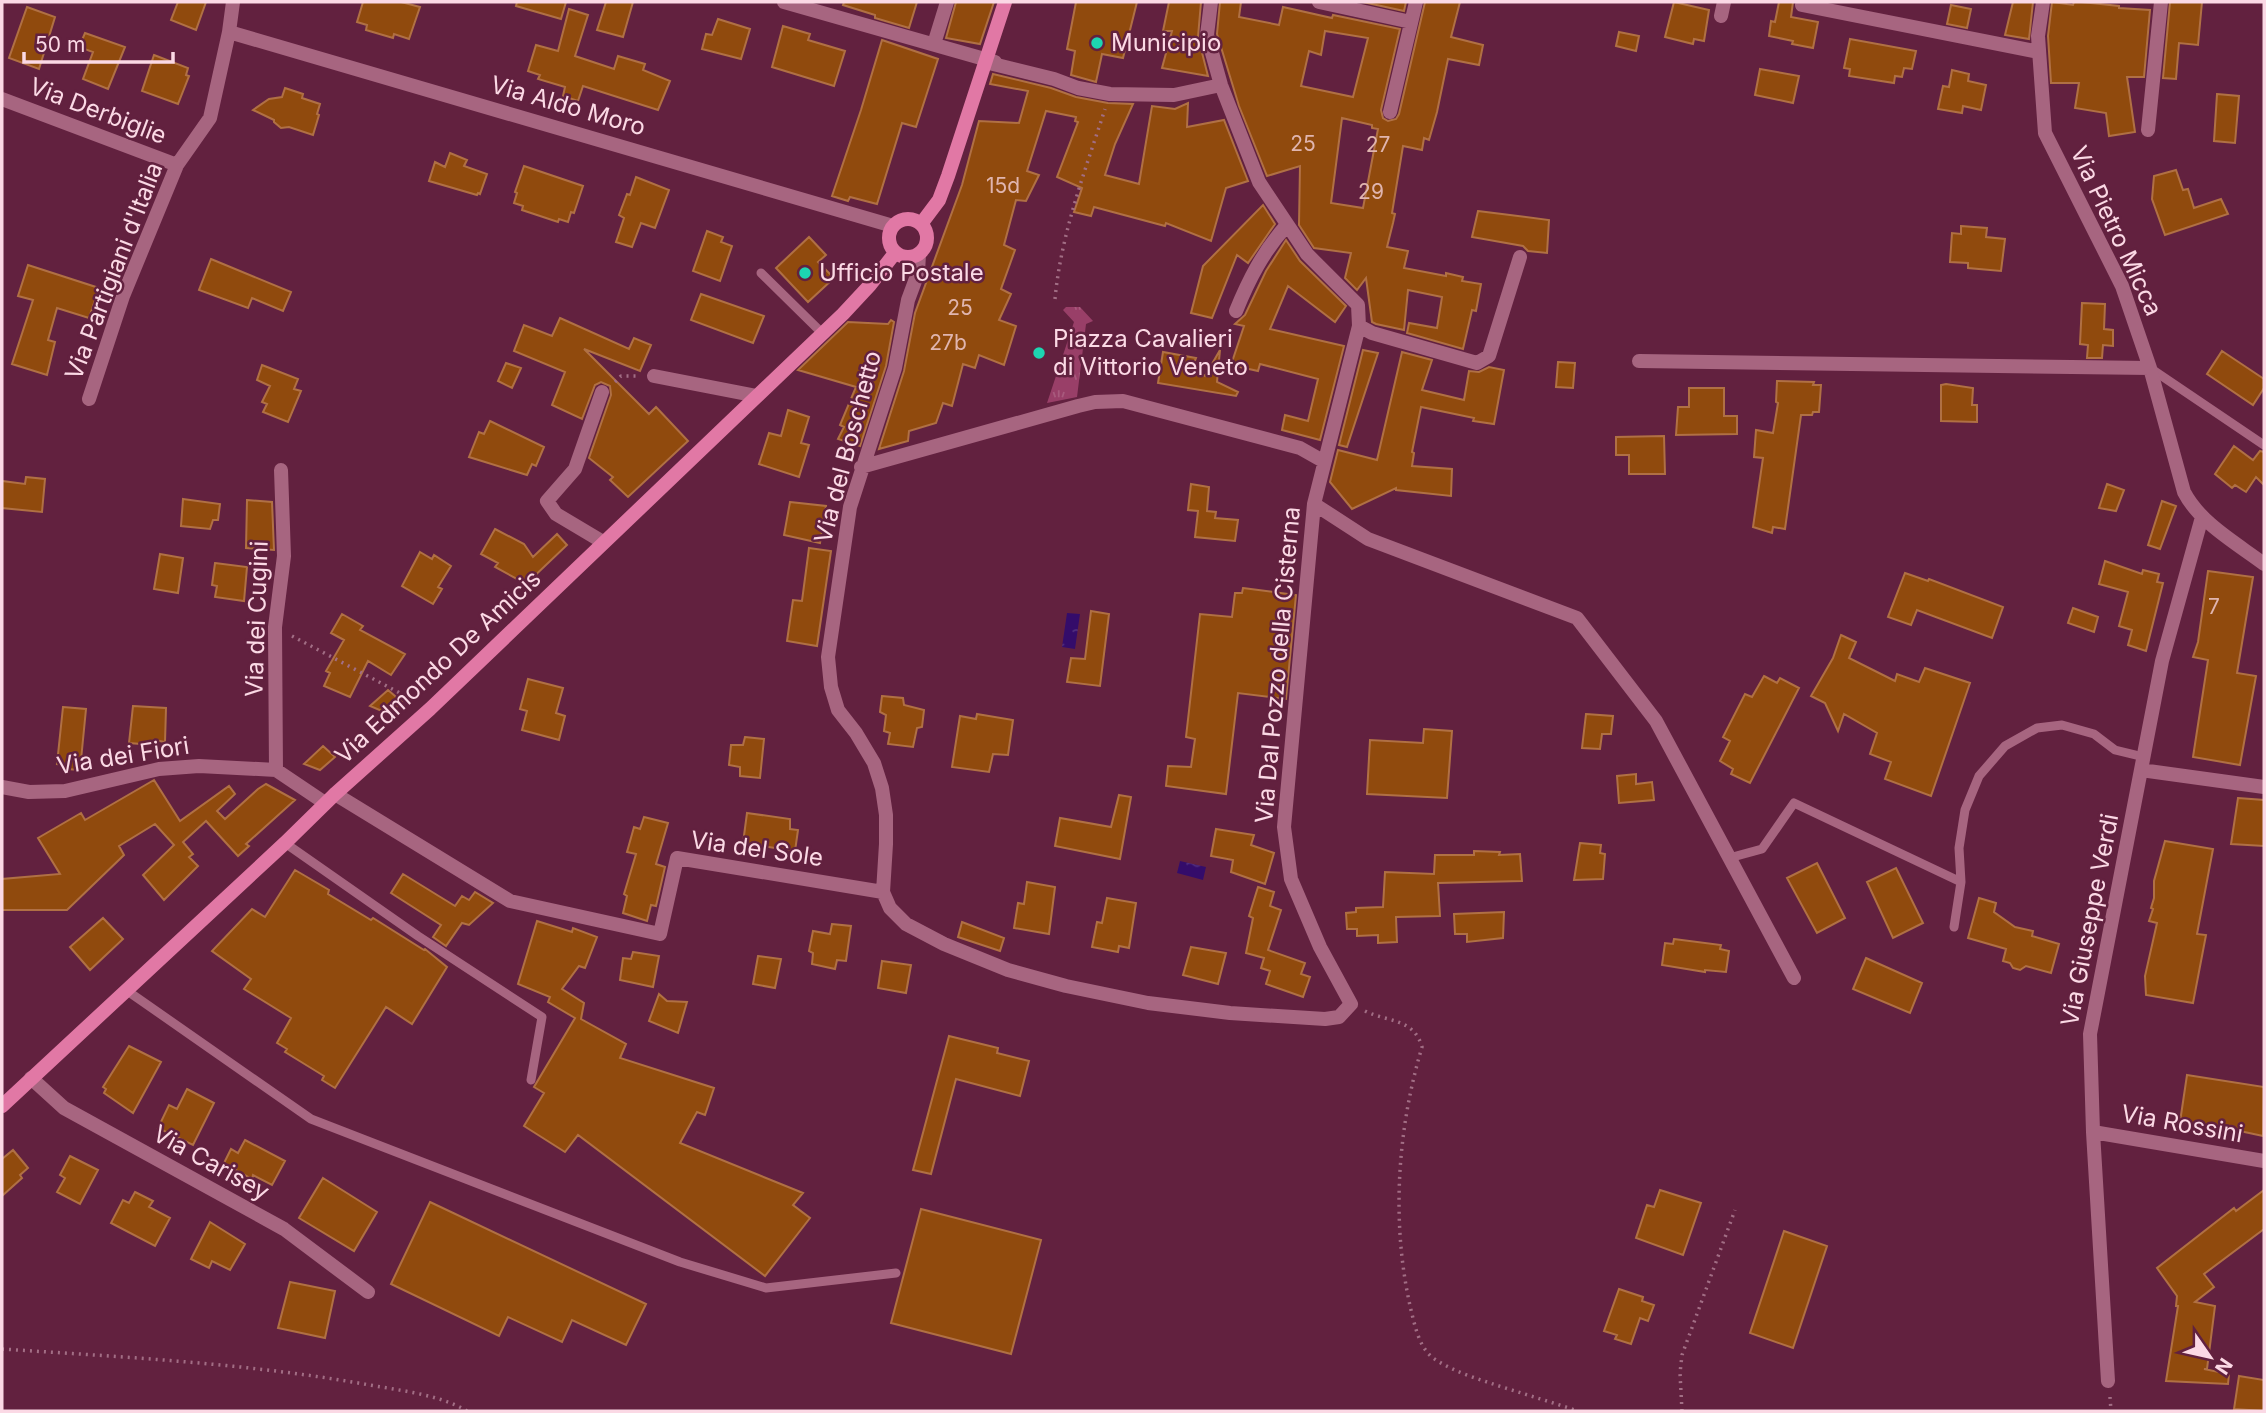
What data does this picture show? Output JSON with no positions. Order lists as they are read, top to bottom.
{
  "streets": {
    "street": [
      "Via Aldo Moro",
      "Via Derbiglie",
      "Via Pietro Micca",
      "Via Partigiani d'Italia",
      "Via del Boschetto",
      "Via dei Cugini",
      "Via Dal Pozzo della Cisterna",
      "Via Edmondo De Amicis",
      "Via dei Fiori",
      "Via del Sole",
      "Via Giuseppe Verdi",
      "Via Rossini",
      "Via Carisey"
    ]
  },
  "crossings": [
    ["Via Aldo Moro", "Via Partigiani d'Italia"],
    ["Via Aldo Moro", "Via del Boschetto"],
    ["Via Aldo Moro", "Via Edmondo De Amicis"],
    ["Via Derbiglie", "Via Partigiani d'Italia"],
    ["Via Pietro Micca", "Via Giuseppe Verdi"],
    ["Via del Boschetto", "Via Edmondo De Amicis"],
    ["Via del Boschetto", "Via del Sole"],
    ["Via dei Cugini", "Via dei Fiori"],
    ["Via Edmondo De Amicis", "Via del Sole"],
    ["Via Edmondo De Amicis", "Via Carisey"],
    ["Via Giuseppe Verdi", "Via Rossini"]
  ],
  "places": ["Municipio", "Ufficio Postale", "Piazza Cavalieri di Vittorio Veneto"],
  "house_numbers": [
    "25",
    "27",
    "15d",
    "29",
    "25",
    "27b",
    "7"
  ],
  "scale_bar": "50 m",
  "north": "bottom right"
}
